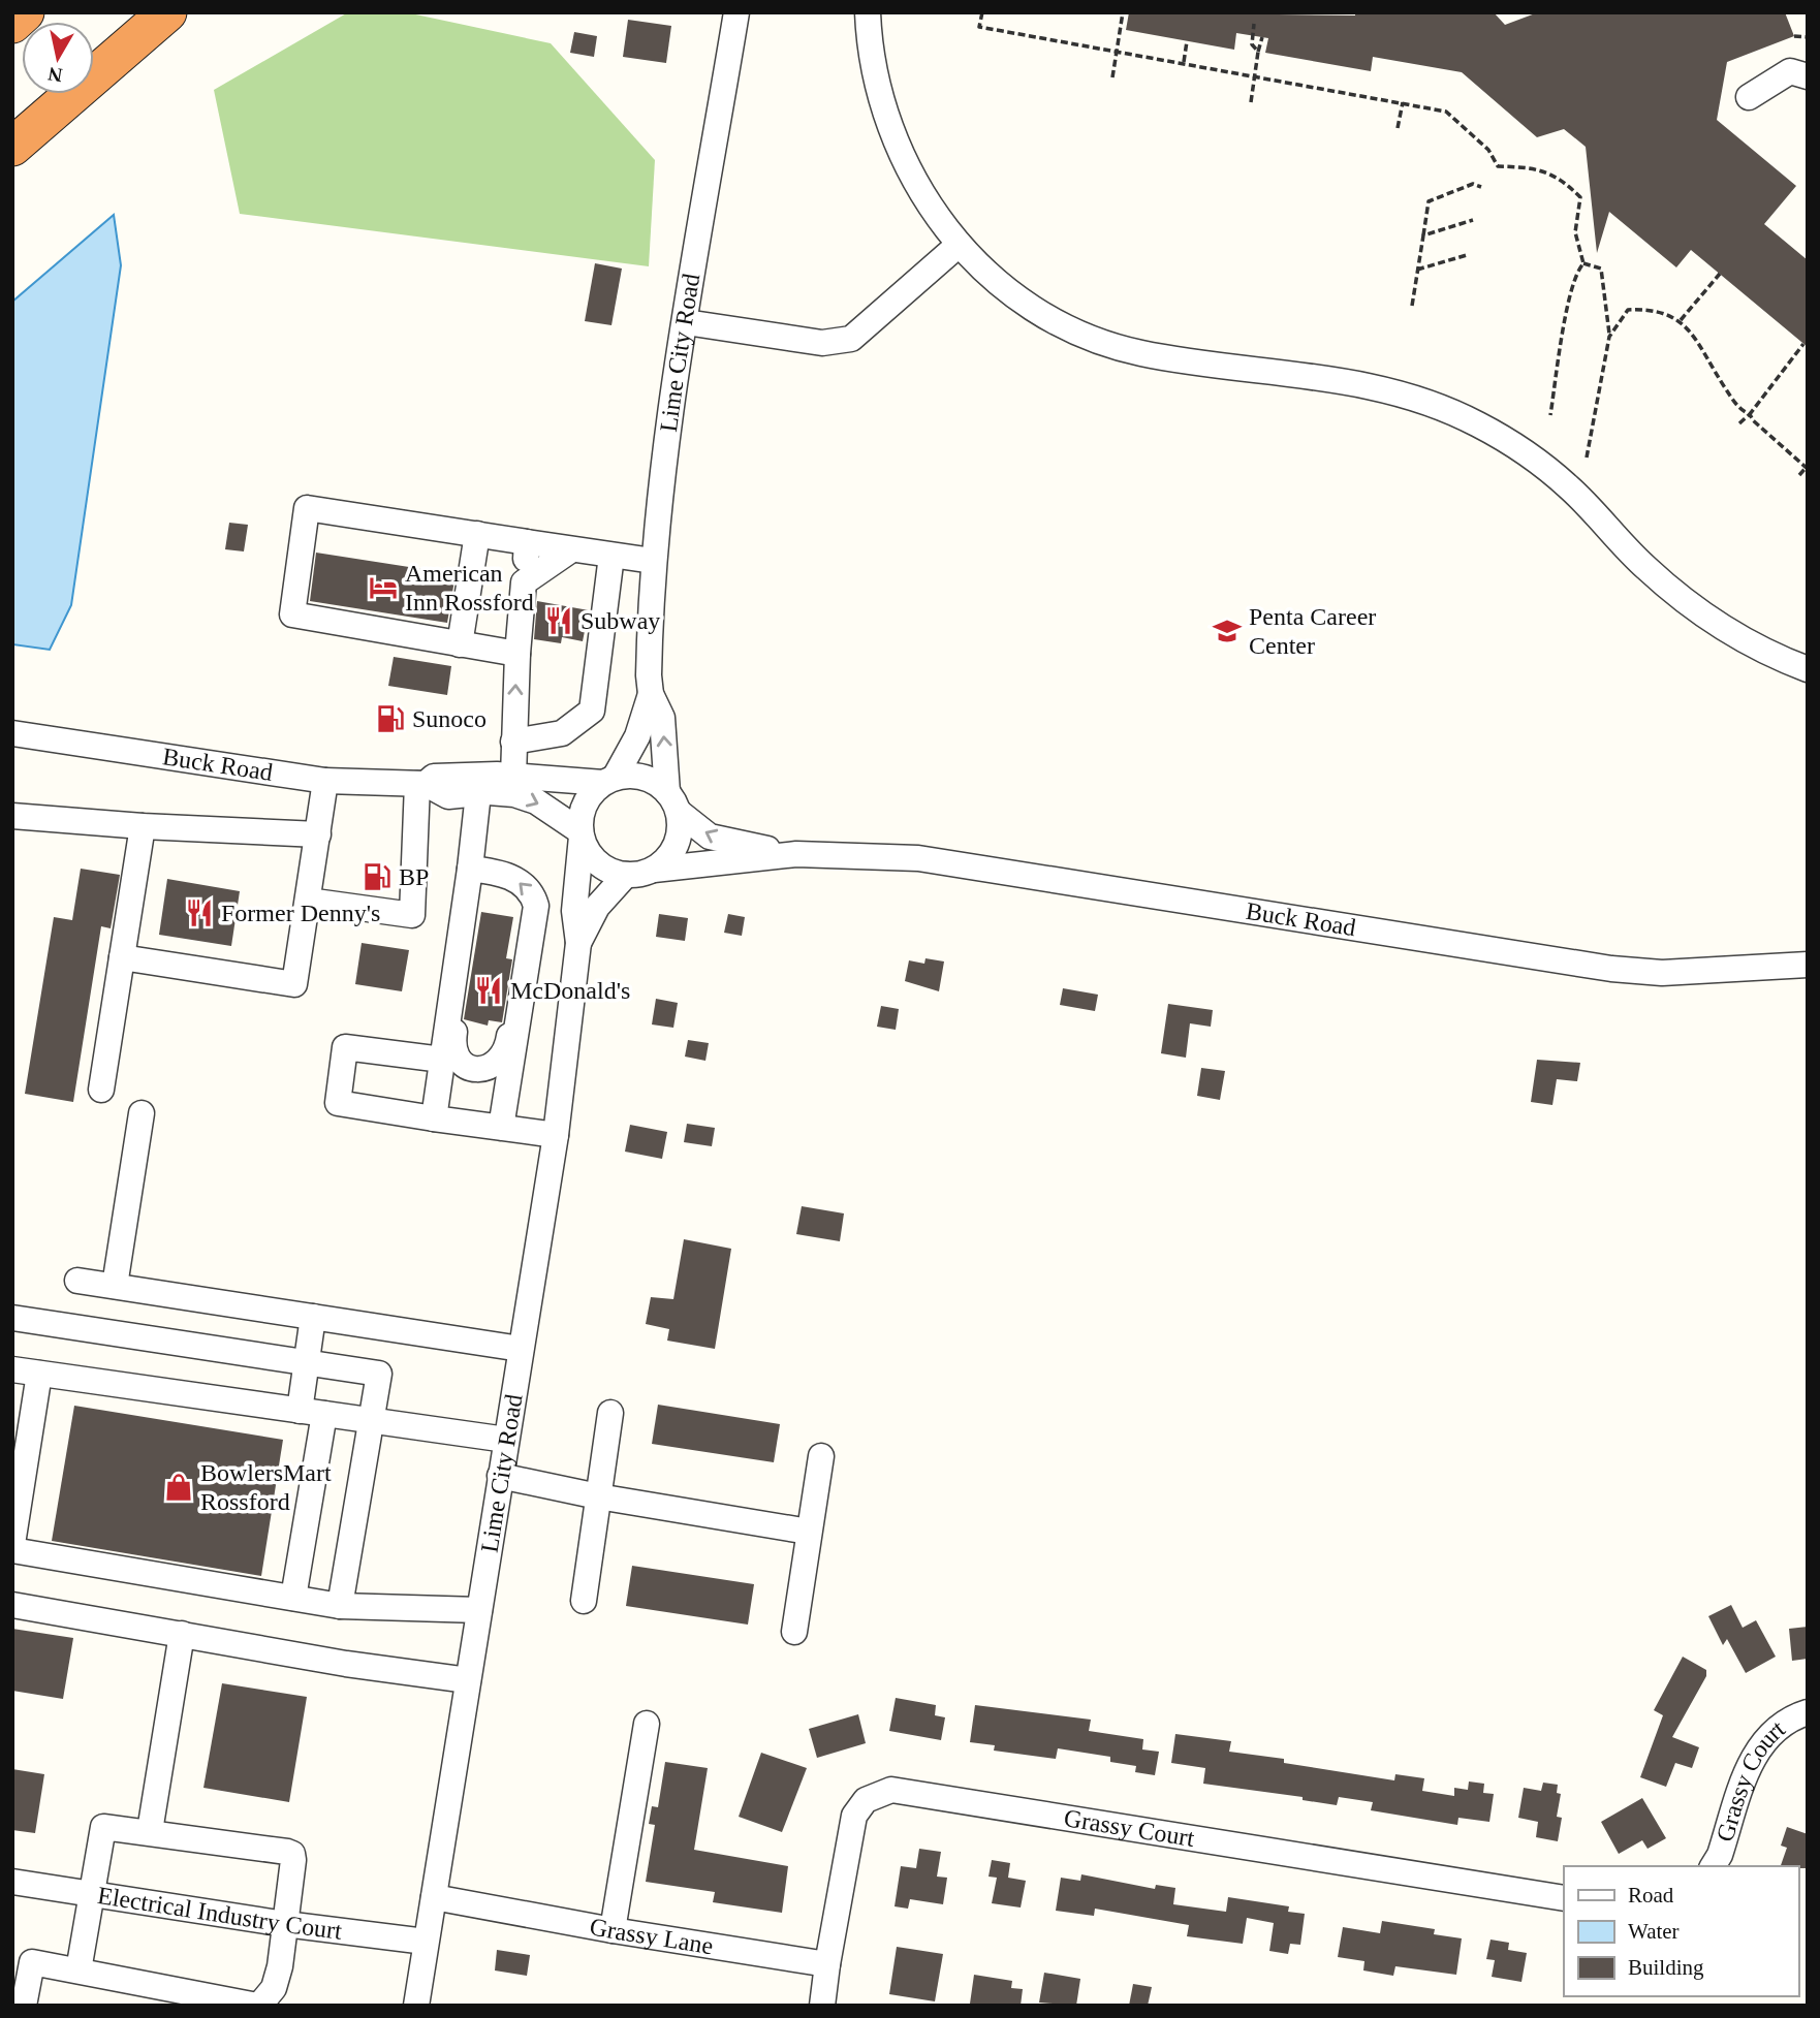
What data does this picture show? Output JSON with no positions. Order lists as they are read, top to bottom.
{
  "streets": {
    "street": [
      "Lime City Road",
      "Buck Road",
      "Grassy Court",
      "Electrical Industry Court",
      "Grassy Lane"
    ]
  },
  "crossings": [
    ["Lime City Road", "Buck Road"],
    ["Lime City Road", "Electrical Industry Court"],
    ["Lime City Road", "Grassy Lane"],
    ["Grassy Court", "Grassy Lane"]
  ],
  "places": {
    "hotel": ["American Inn Rossford"],
    "restaurant": ["Subway", "Former Denny's", "McDonald's"],
    "school or university": ["Penta Career Center"],
    "fuel station": ["Sunoco", "BP"],
    "shop": ["BowlersMart Rossford"]
  },
  "legend": ["Road", "Water", "Building"],
  "north": "bottom"
}
